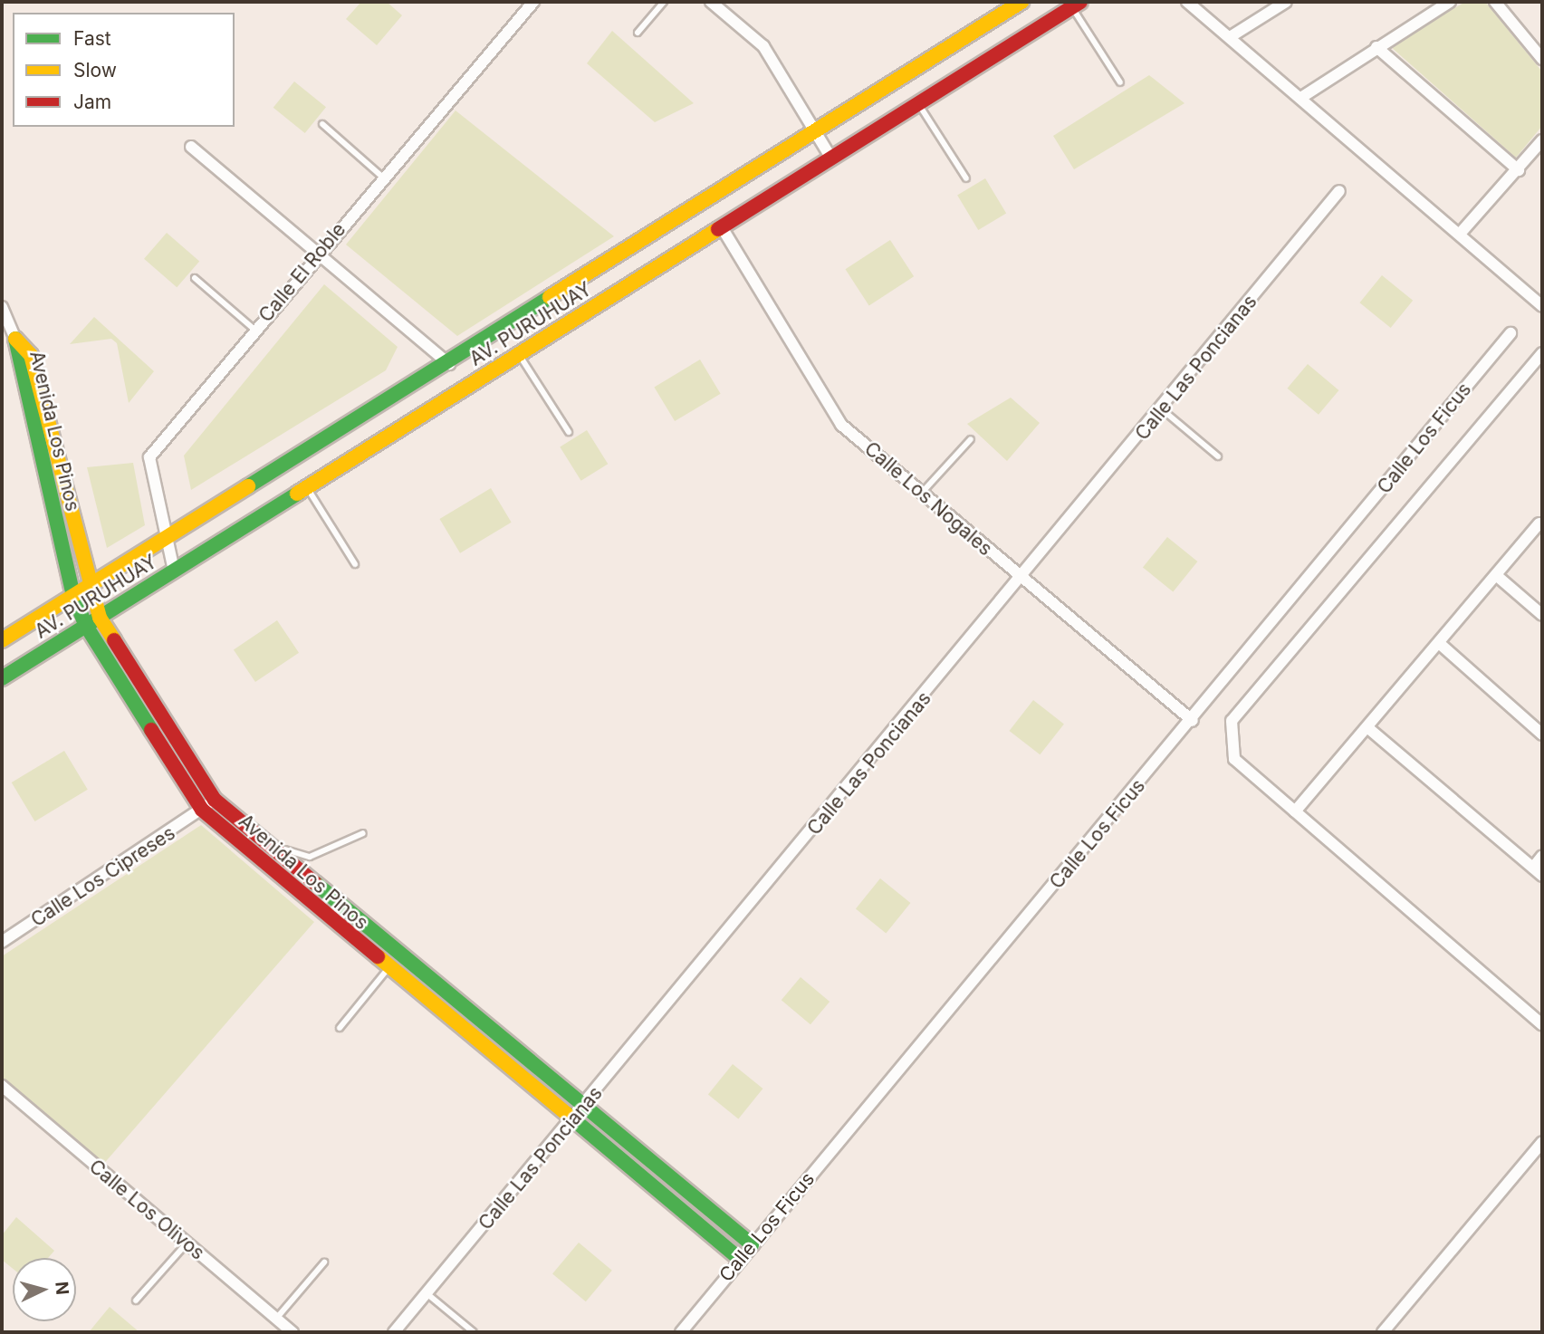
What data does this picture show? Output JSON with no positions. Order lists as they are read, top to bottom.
{
  "streets": {
    "main road": ["AV. PURUHUAY", "Avenida Los Pinos"],
    "street": [
      "Calle El Roble",
      "Calle Las Poncianas",
      "Calle Los Ficus",
      "Calle Los Nogales",
      "Calle Los Cipreses",
      "Calle Los Olivos"
    ]
  },
  "crossings": [
    ["Calle El Roble", "AV. PURUHUAY"],
    ["AV. PURUHUAY", "Avenida Los Pinos"],
    ["AV. PURUHUAY", "Calle Los Nogales"],
    ["Calle Las Poncianas", "Avenida Los Pinos"],
    ["Calle Las Poncianas", "Calle Los Nogales"],
    ["Avenida Los Pinos", "Calle Los Ficus"],
    ["Avenida Los Pinos", "Calle Los Cipreses"],
    ["Calle Los Ficus", "Calle Los Nogales"]
  ],
  "legend": ["Fast", "Slow", "Jam"],
  "north": "right"
}
